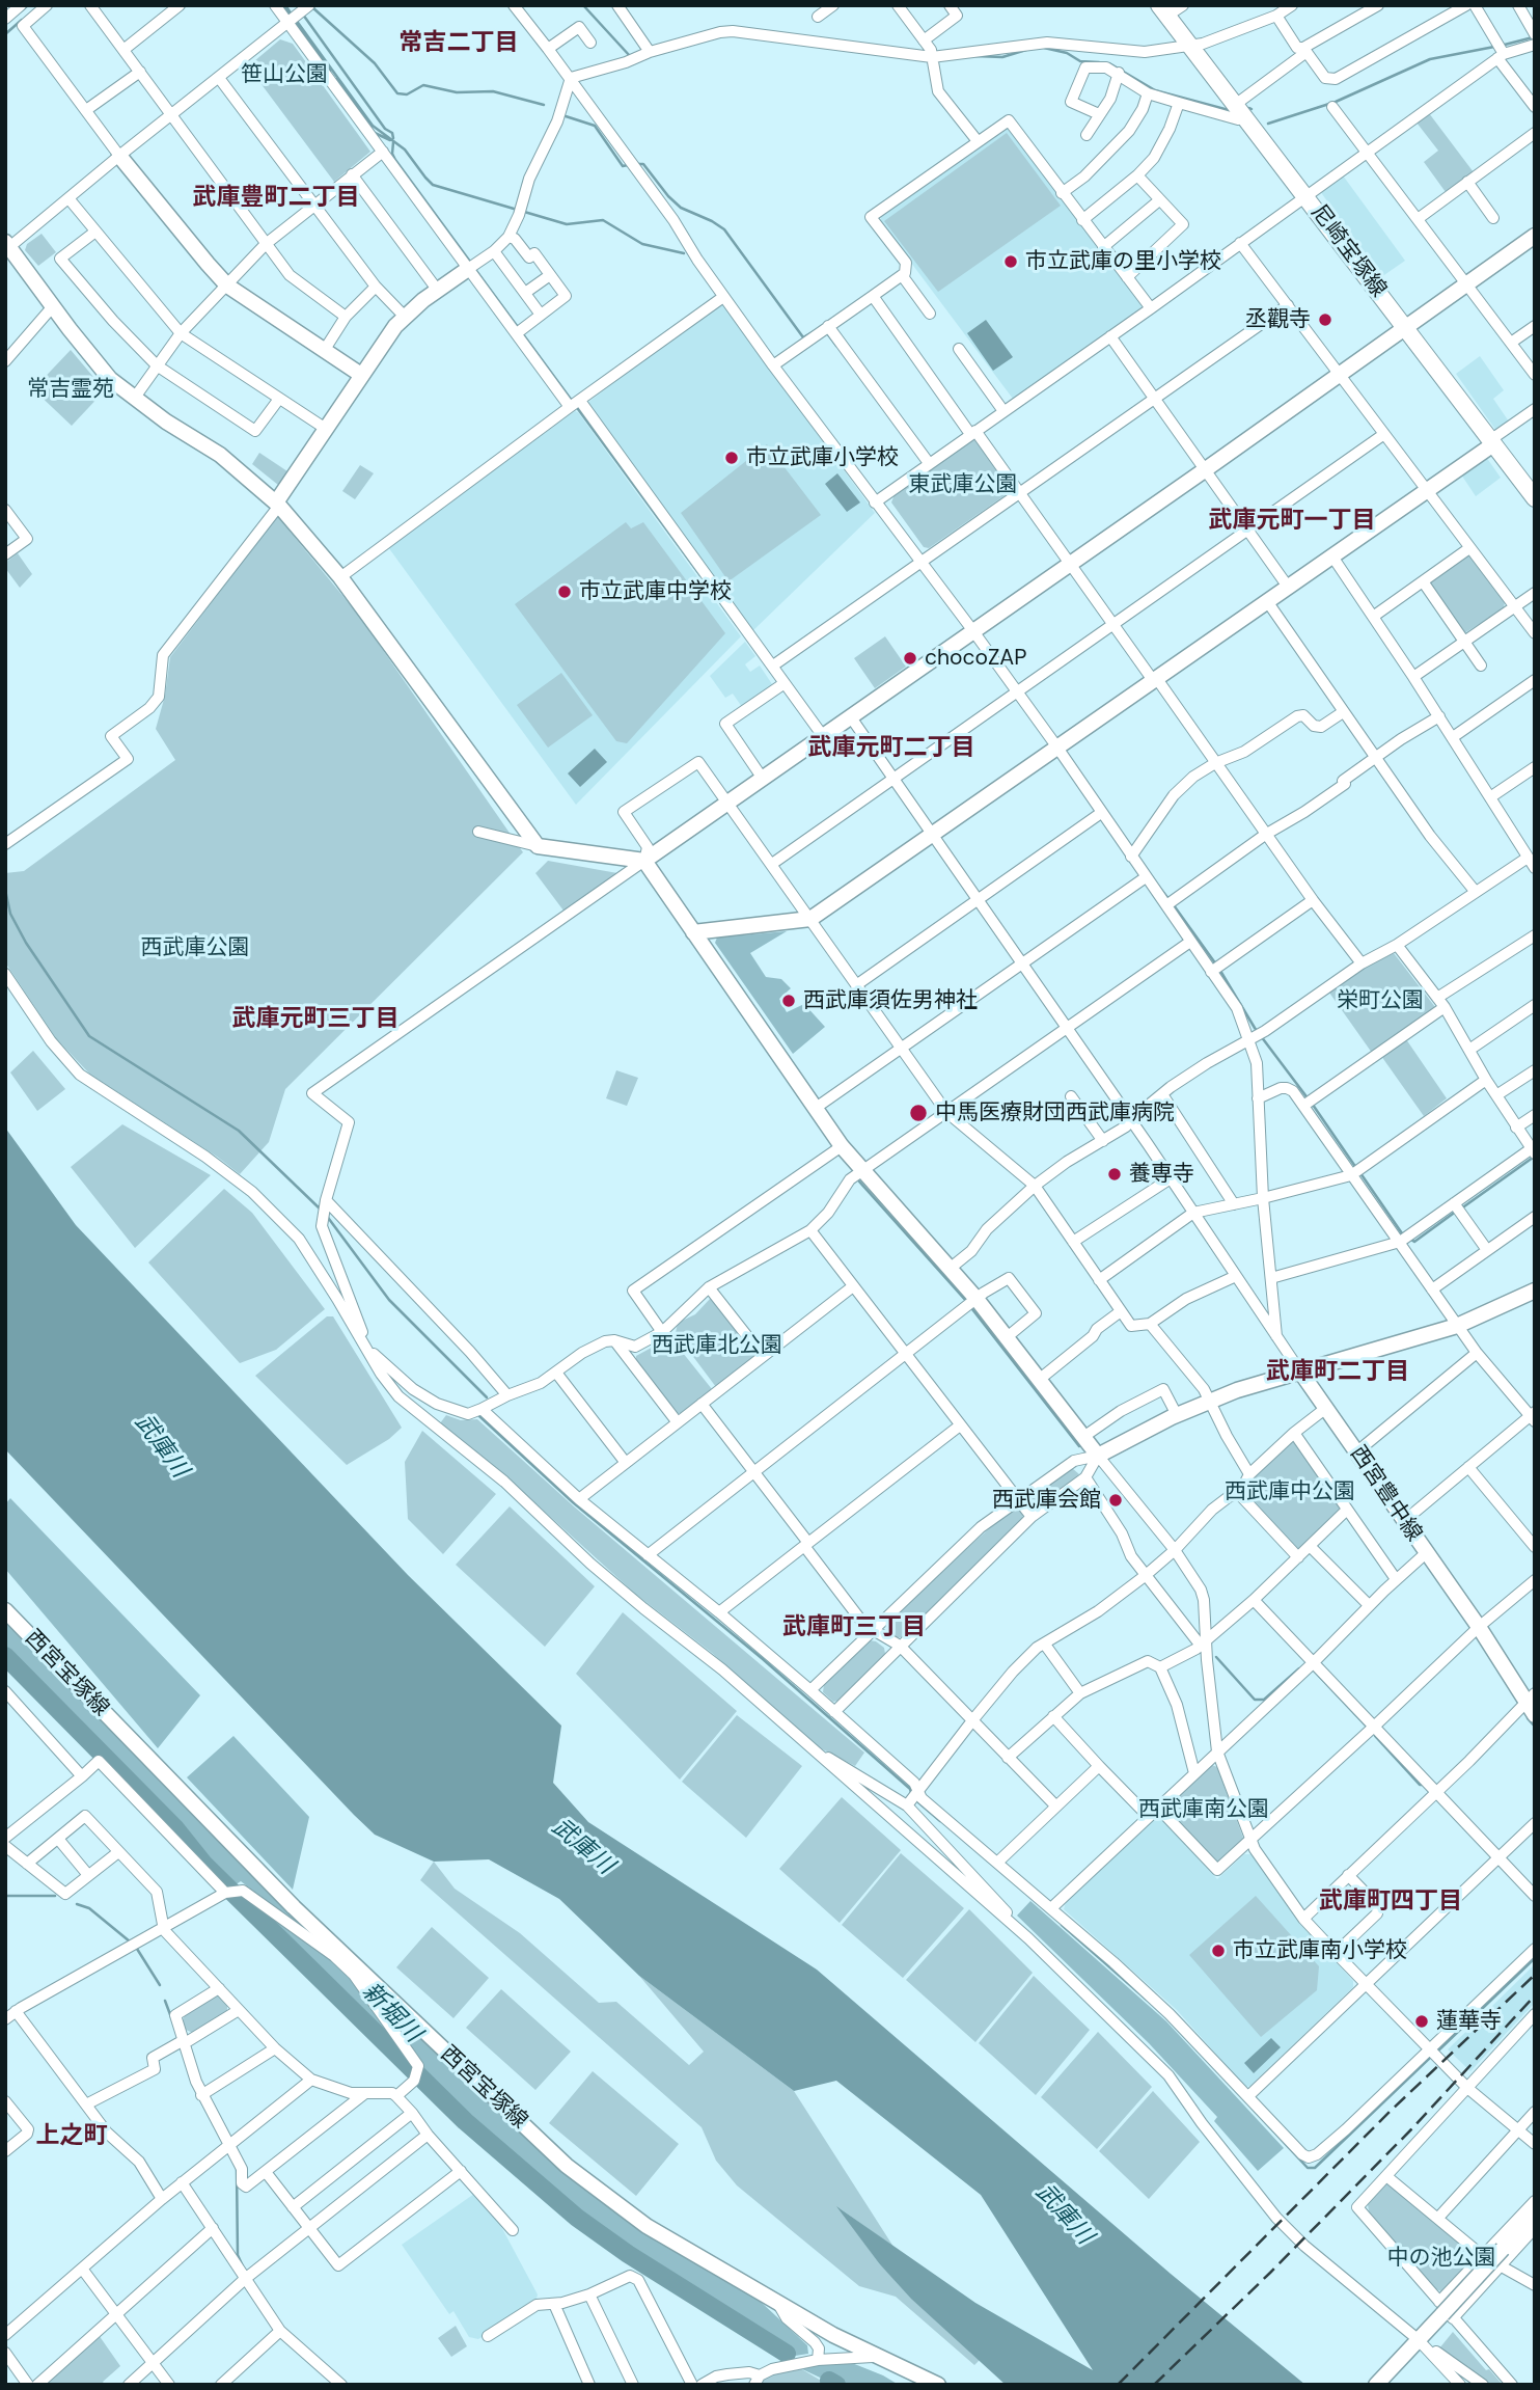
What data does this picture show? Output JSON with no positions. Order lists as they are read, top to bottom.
{
  "streets": {
    "main road": ["尼崎宝塚線"],
    "street": ["西宮豊中線", "西宮宝塚線"]
  },
  "districts": [
    "常吉二丁目",
    "武庫豊町二丁目",
    "武庫元町一丁目",
    "武庫元町二丁目",
    "武庫元町三丁目",
    "武庫町二丁目",
    "武庫町三丁目",
    "武庫町四丁目",
    "上之町"
  ],
  "water": ["武庫川", "新堀川"],
  "parks": [
    "笹山公園",
    "常吉霊苑",
    "東武庫公園",
    "西武庫公園",
    "栄町公園",
    "西武庫北公園",
    "西武庫中公園",
    "西武庫南公園",
    "中の池公園"
  ],
  "places": [
    "市立武庫の里小学校",
    "丞觀寺",
    "市立武庫小学校",
    "市立武庫中学校",
    "chocoZAP",
    "西武庫須佐男神社",
    "中馬医療財団西武庫病院",
    "養専寺",
    "西武庫会館",
    "市立武庫南小学校",
    "蓮華寺"
  ]
}
